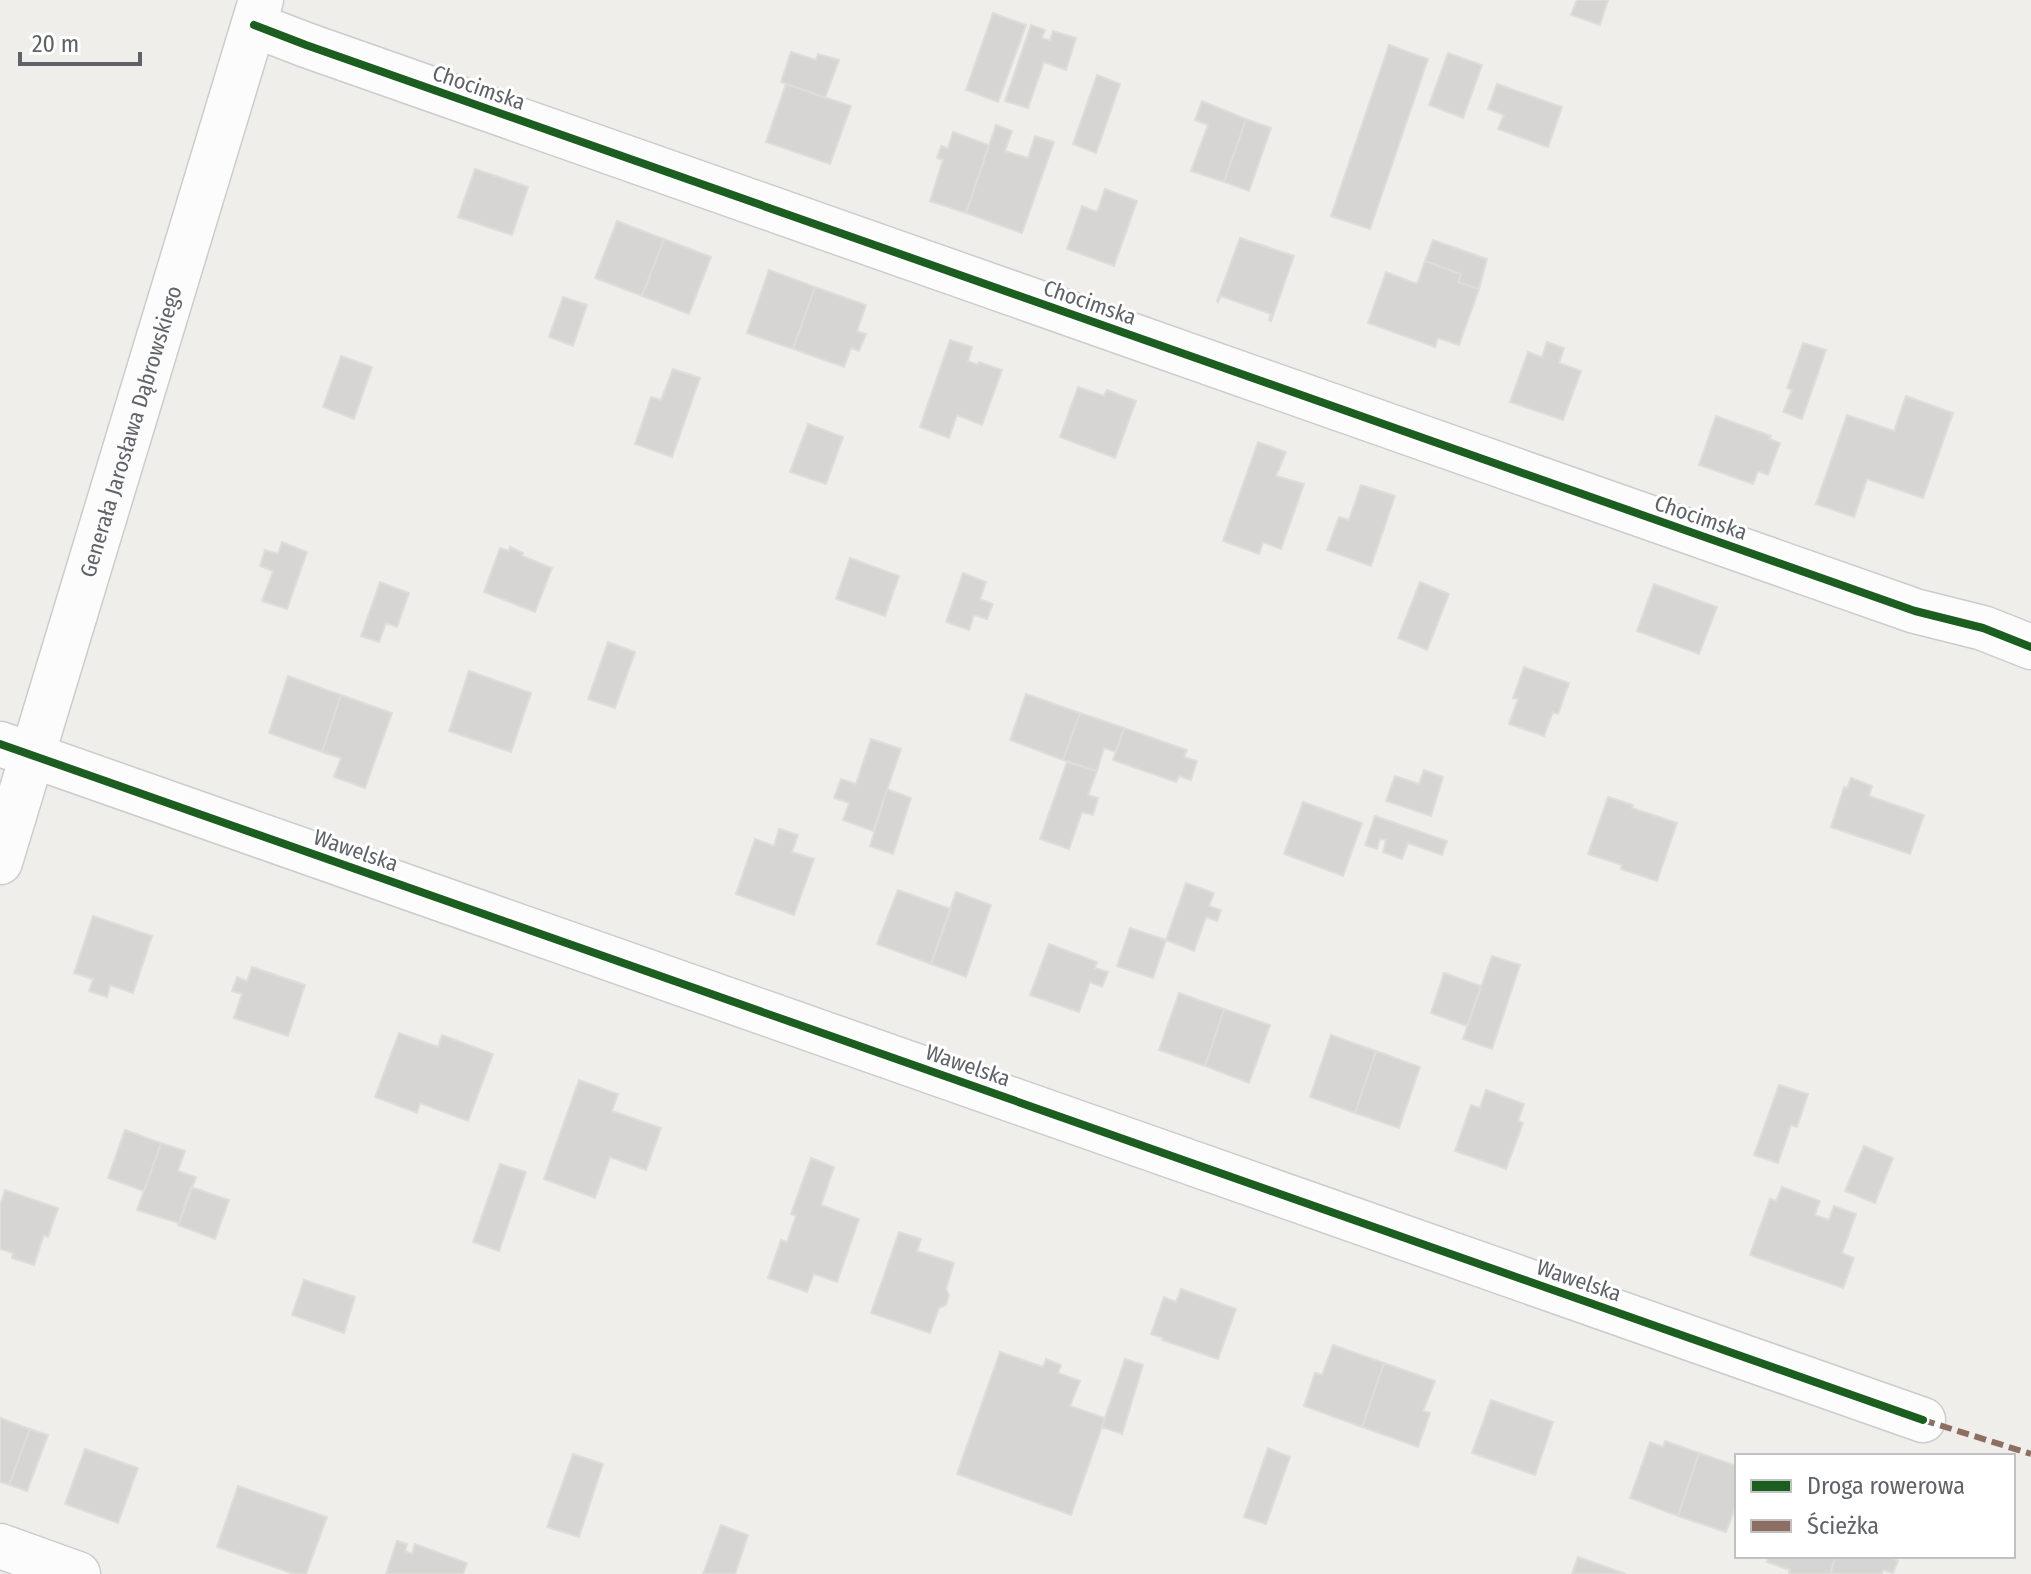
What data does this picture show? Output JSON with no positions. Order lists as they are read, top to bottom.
{
  "streets": {
    "street": ["Chocimska", "Generała Jarosława Dąbrowskiego", "Wawelska"]
  },
  "crossings": [
    ["Chocimska", "Generała Jarosława Dąbrowskiego"],
    ["Generała Jarosława Dąbrowskiego", "Wawelska"]
  ],
  "legend": ["Droga rowerowa", "Ścieżka"],
  "scale_bar": "20 m"
}
